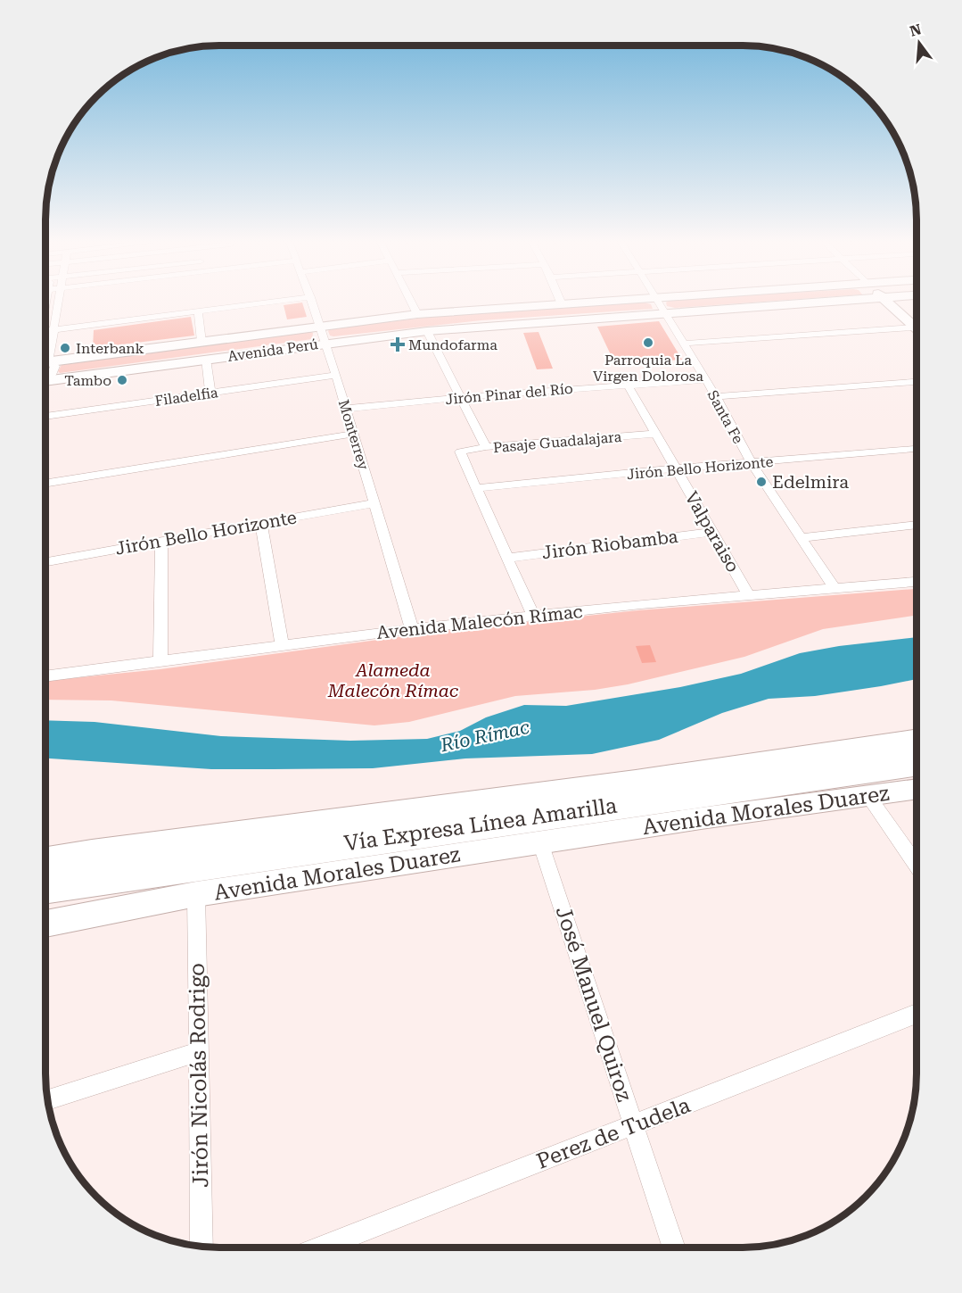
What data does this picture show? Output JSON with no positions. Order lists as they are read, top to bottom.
{
  "streets": {
    "highway": ["Vía Expresa Línea Amarilla"],
    "main road": ["Avenida Perú", "Avenida Morales Duarez"],
    "street": [
      "Jirón Pinar del Río",
      "Filadelfia",
      "Santa Fe",
      "Monterrey",
      "Pasaje Guadalajara",
      "Jirón Bello Horizonte",
      "Valparaiso",
      "Jirón Riobamba",
      "Avenida Malecón Rímac",
      "José Manuel Quiroz",
      "Jirón Nicolás Rodrigo",
      "Perez de Tudela"
    ]
  },
  "crossings": [
    ["Avenida Perú", "Santa Fe"],
    ["Avenida Perú", "Monterrey"],
    ["Jirón Pinar del Río", "Santa Fe"],
    ["Jirón Pinar del Río", "Monterrey"],
    ["Jirón Pinar del Río", "Valparaiso"],
    ["Filadelfia", "Monterrey"],
    ["Santa Fe", "Jirón Bello Horizonte"],
    ["Santa Fe", "Avenida Malecón Rímac"],
    ["Monterrey", "Jirón Bello Horizonte"],
    ["Monterrey", "Avenida Malecón Rímac"],
    ["Pasaje Guadalajara", "Jirón Bello Horizonte"],
    ["Pasaje Guadalajara", "Valparaiso"],
    ["Jirón Bello Horizonte", "Valparaiso"],
    ["Valparaiso", "Jirón Riobamba"],
    ["Valparaiso", "Avenida Malecón Rímac"],
    ["Avenida Morales Duarez", "José Manuel Quiroz"],
    ["Avenida Morales Duarez", "Jirón Nicolás Rodrigo"],
    ["José Manuel Quiroz", "Perez de Tudela"]
  ],
  "water": ["Río Rímac"],
  "parks": ["Alameda Malecón Rímac"],
  "places": {
    "other": [
      "Parroquia La Virgen Dolorosa",
      "Interbank",
      "Tambo",
      "Edelmira"
    ],
    "health": ["Mundofarma"]
  },
  "north": "top"
}
